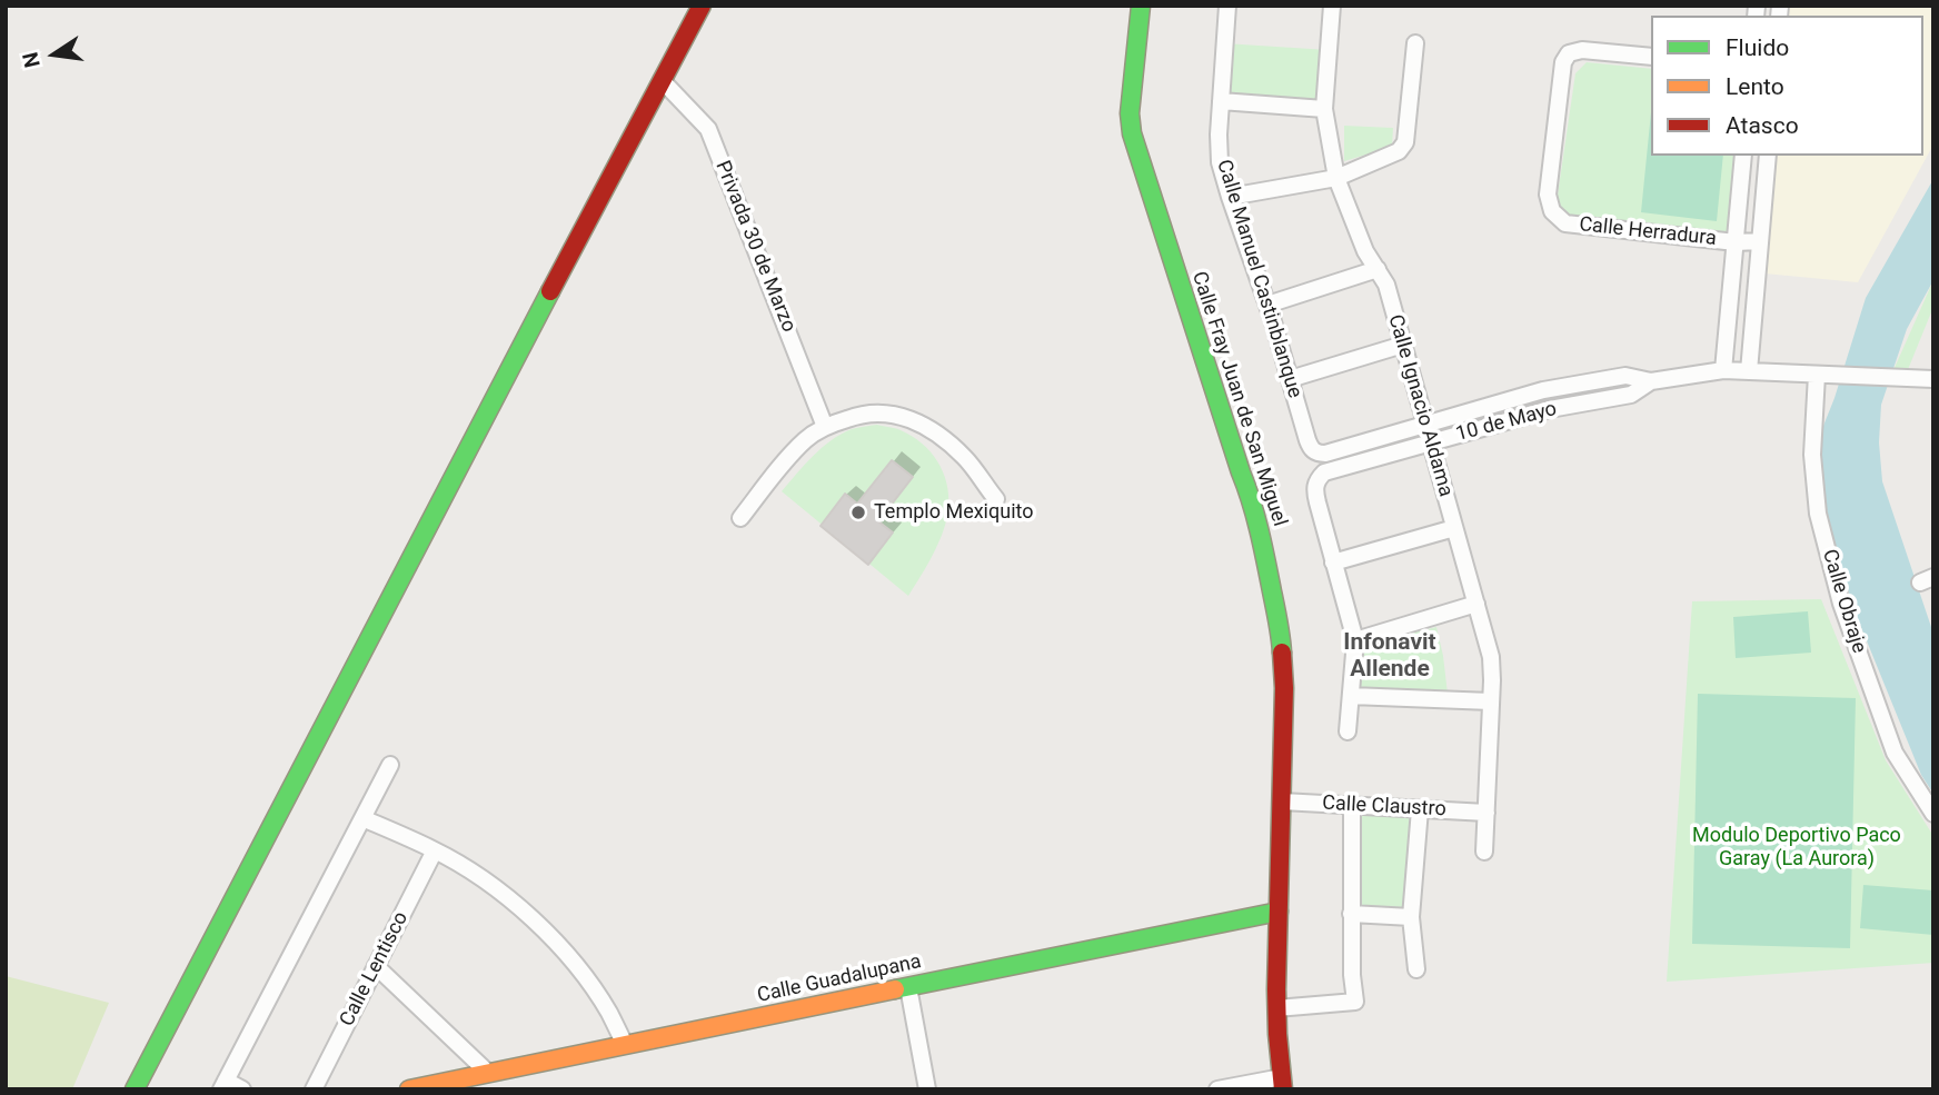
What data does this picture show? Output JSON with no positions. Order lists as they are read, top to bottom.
{
  "streets": {
    "street": [
      "Calle Herradura",
      "Privada 30 de Marzo",
      "Calle Manuel Castinblanque",
      "Calle Fray Juan de San Miguel",
      "Calle Ignacio Aldama",
      "10 de Mayo",
      "Calle Obraje",
      "Calle Claustro",
      "Calle Lentisco",
      "Calle Guadalupana"
    ]
  },
  "crossings": [
    ["Calle Manuel Castinblanque", "10 de Mayo"],
    ["Calle Fray Juan de San Miguel", "Calle Claustro"],
    ["Calle Fray Juan de San Miguel", "Calle Guadalupana"],
    ["Calle Ignacio Aldama", "10 de Mayo"],
    ["Calle Ignacio Aldama", "Calle Claustro"],
    ["10 de Mayo", "Calle Obraje"]
  ],
  "districts": ["Infonavit Allende"],
  "parks": ["Modulo Deportivo Paco Garay (La Aurora)"],
  "places": ["Templo Mexiquito"],
  "legend": ["Fluido", "Lento", "Atasco"],
  "north": "left"
}
